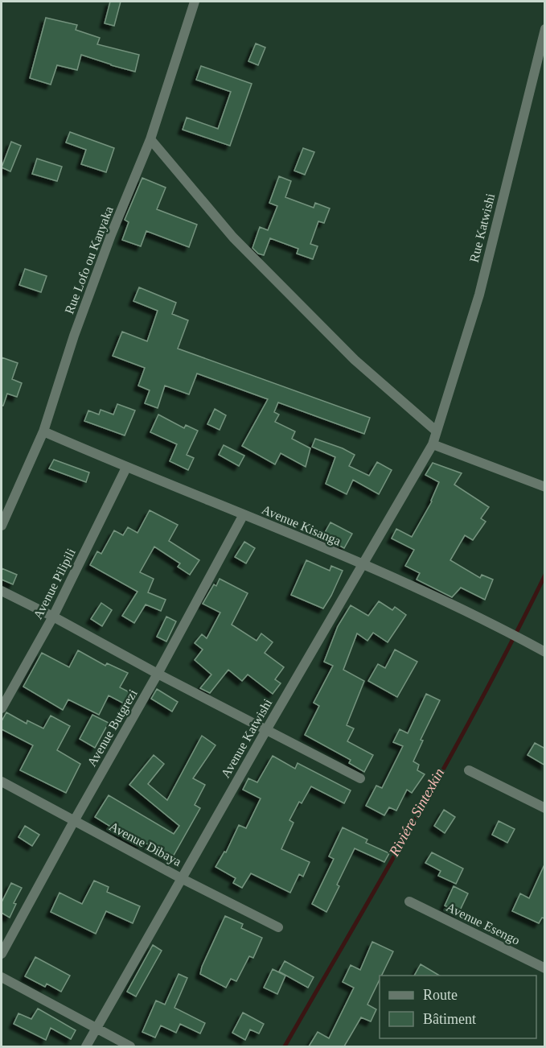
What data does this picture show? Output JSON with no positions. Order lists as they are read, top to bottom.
{
  "streets": {
    "street": [
      "Rue Katwishi",
      "Rue Lofo ou Kanyaka",
      "Avenue Kisanga",
      "Avenue Pilipili",
      "Avenue Butgrezi",
      "Avenue Katwishi",
      "Avenue Dibaya",
      "Avenue Esengo"
    ]
  },
  "crossings": [
    ["Rue Katwishi", "Avenue Katwishi"],
    ["Rue Lofo ou Kanyaka", "Avenue Kisanga"],
    ["Avenue Kisanga", "Avenue Pilipili"],
    ["Avenue Kisanga", "Avenue Butgrezi"],
    ["Avenue Kisanga", "Avenue Katwishi"],
    ["Avenue Butgrezi", "Avenue Dibaya"],
    ["Avenue Katwishi", "Avenue Dibaya"]
  ],
  "water": ["Riviére Sintexkin"],
  "legend": ["Route", "Bâtiment"]
}
